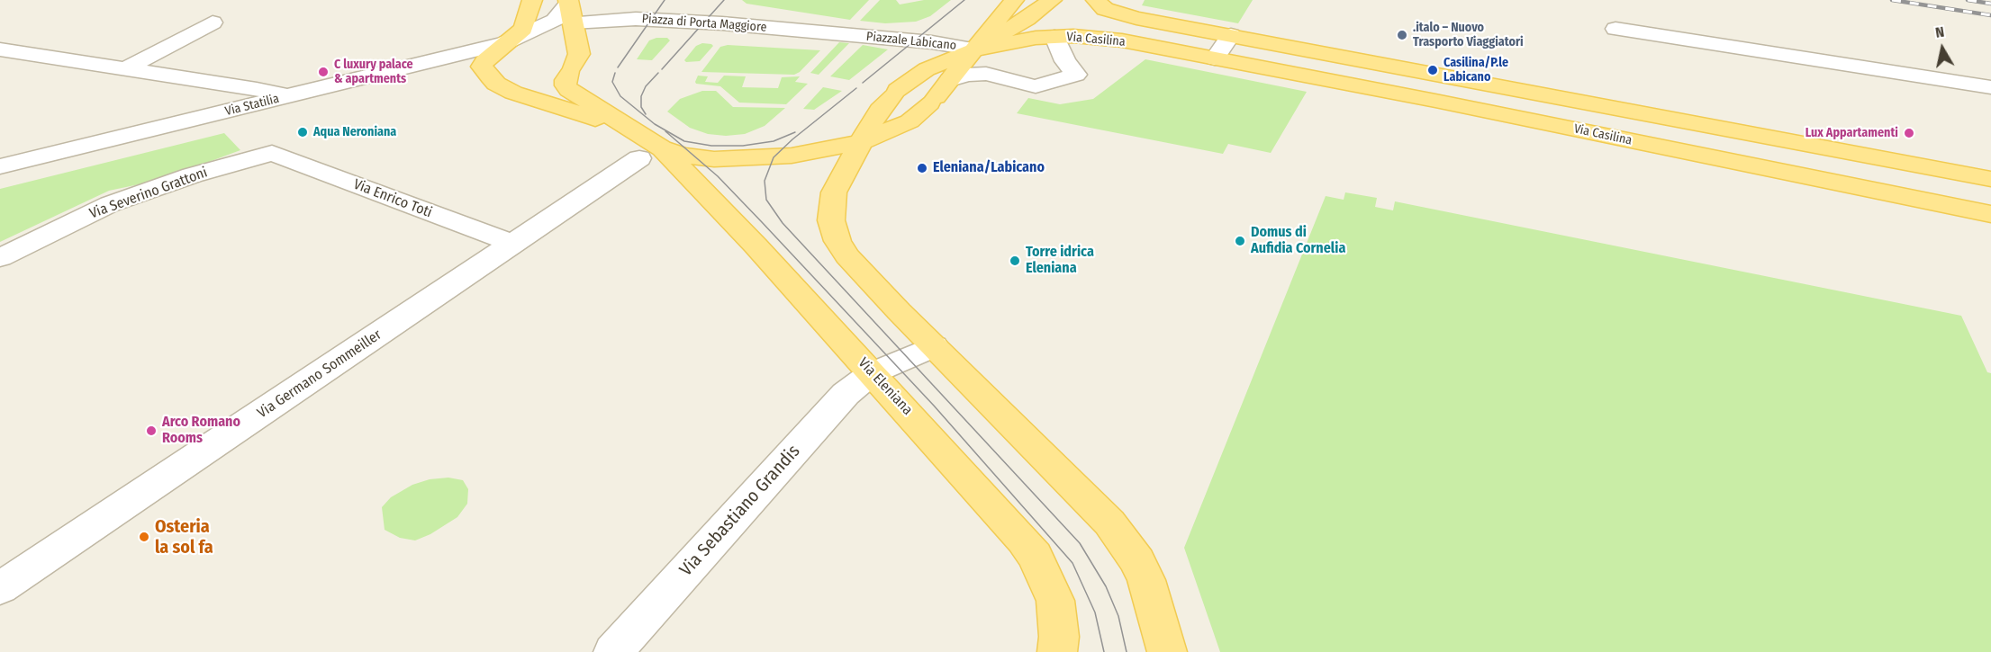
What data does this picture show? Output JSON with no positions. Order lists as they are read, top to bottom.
{
  "streets": {
    "main road": ["Via Casilina", "Piazzale Labicano", "Via Eleniana"],
    "street": [
      "Piazza di Porta Maggiore",
      "Via Statilia",
      "Via Severino Grattoni",
      "Via Enrico Toti",
      "Via Germano Sommeiller",
      "Via Sebastiano Grandis"
    ]
  },
  "crossings": [
    ["Piazza di Porta Maggiore", "Piazzale Labicano"],
    ["Piazza di Porta Maggiore", "Via Statilia"],
    ["Via Casilina", "Piazzale Labicano"],
    ["Via Severino Grattoni", "Via Enrico Toti"],
    ["Via Enrico Toti", "Via Germano Sommeiller"],
    ["Via Germano Sommeiller", "Via Eleniana"],
    ["Via Eleniana", "Via Sebastiano Grandis"]
  ],
  "places": [
    ".italo – Nuovo Trasporto Viaggiatori",
    "Casilina/P.le Labicano",
    "C luxury palace & apartments",
    "Aqua Neroniana",
    "Lux Appartamenti",
    "Eleniana/Labicano",
    "Domus di Aufidia Cornelia",
    "Torre idrica Eleniana",
    "Arco Romano Rooms",
    "Osteria la sol fa"
  ],
  "north": "top"
}
